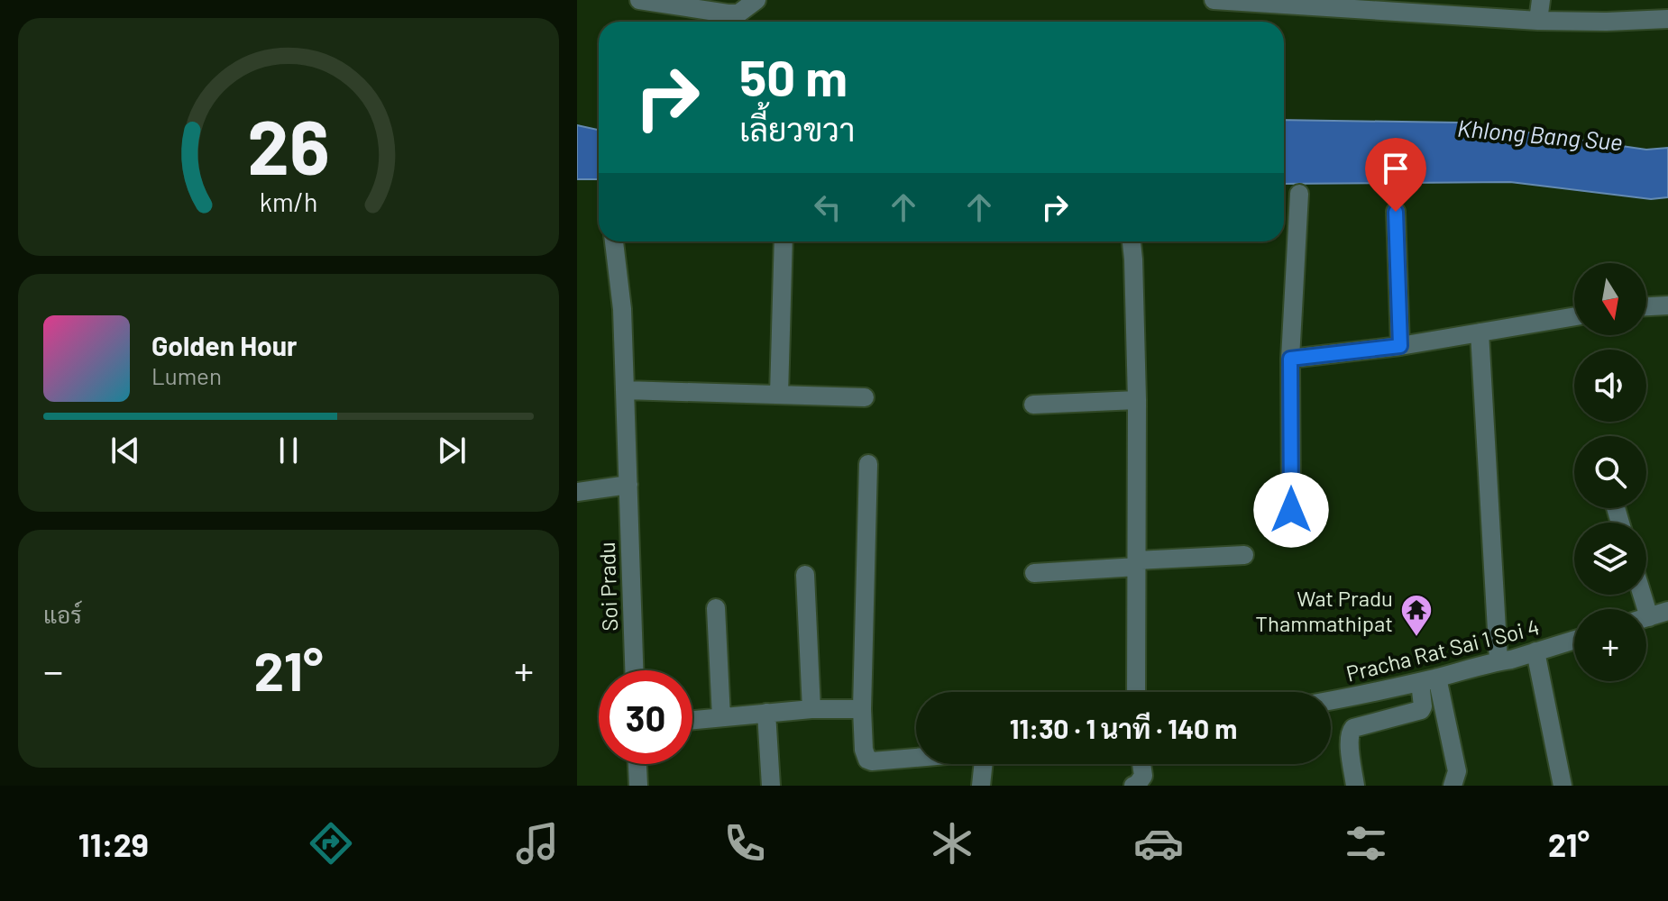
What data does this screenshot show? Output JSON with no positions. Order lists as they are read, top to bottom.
{
  "streets": {
    "street": ["Soi Pradu", "Pracha Rat Sai 1 Soi 4"]
  },
  "water": ["Khlong Bang Sue"],
  "places": {
    "temple": ["Wat Pradu Thammathipat"]
  },
  "north": "bottom",
  "page": {
    "turn": ["50 m", "เลี้ยวขวา"],
    "map_buttons": "+",
    "song": ["Golden Hour", "Lumen"],
    "tile": "แอร์",
    "heat": ["−", "21°", "+"],
    "limit": "30",
    "trip": "11:30 · 1 นาที · 140 m",
    "tabs": ["11:29", "21°"],
    "gauge": ["26", "km/h"]
  }
}
